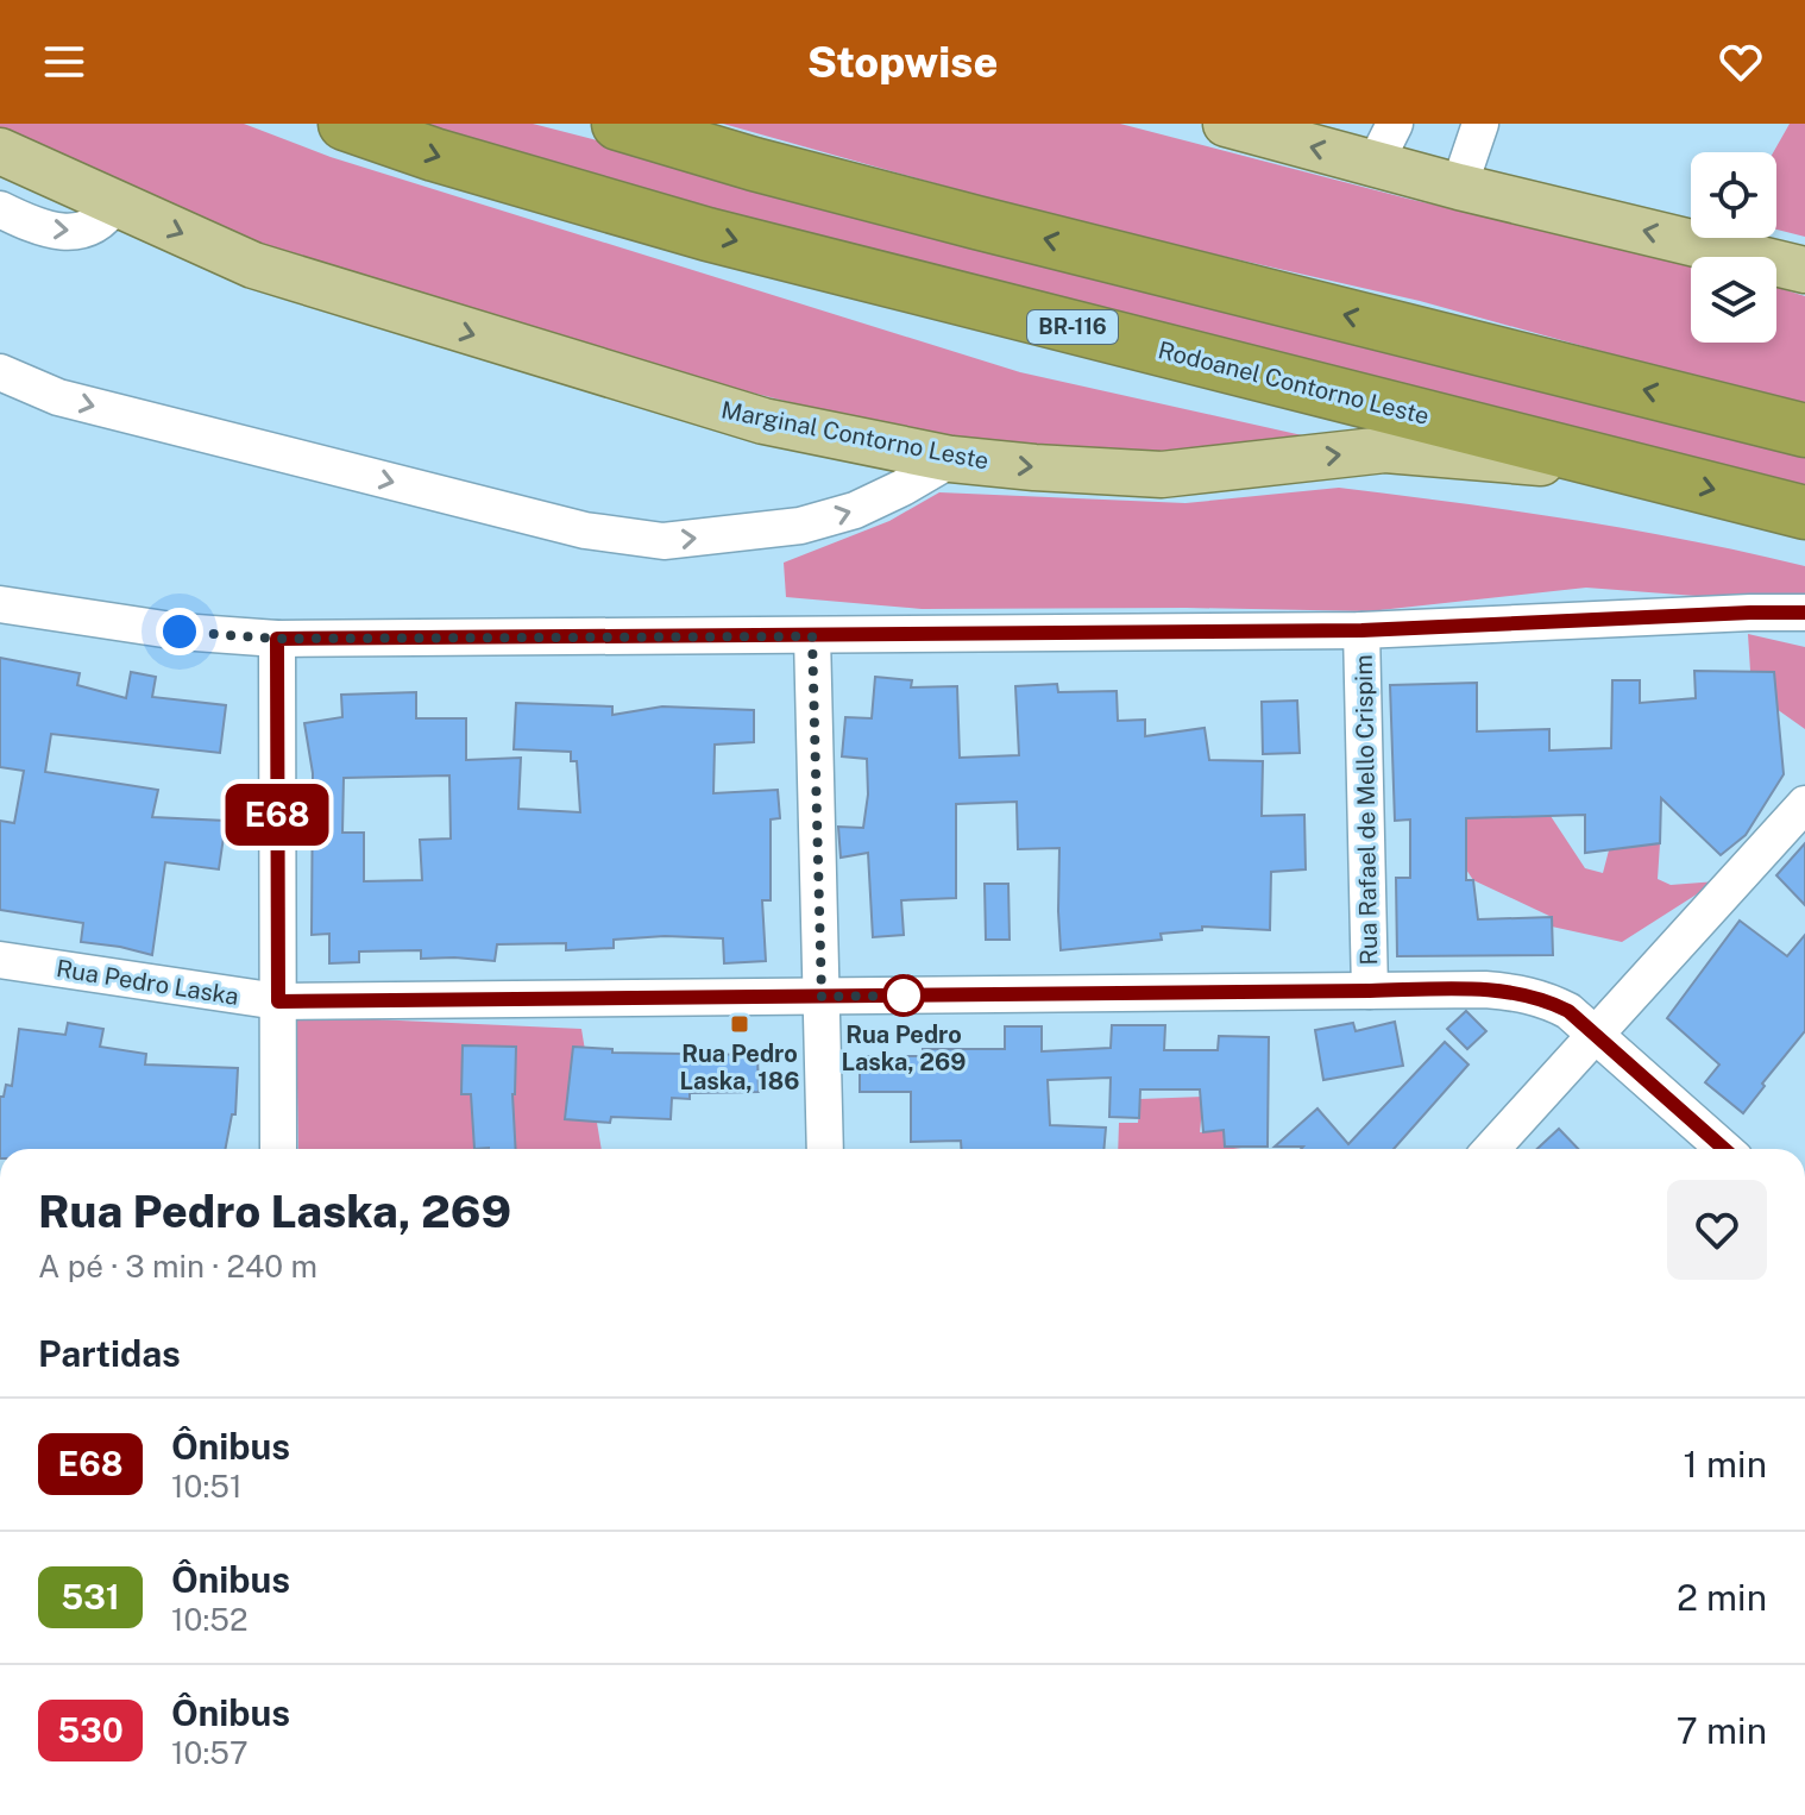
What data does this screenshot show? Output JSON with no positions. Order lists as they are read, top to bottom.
{
  "streets": {
    "highway": ["BR-116", "Rodoanel Contorno Leste"],
    "main road": ["Marginal Contorno Leste"],
    "street": ["Rua Rafael de Mello Crispim", "Rua Pedro Laska"]
  },
  "crossings": [
    ["Rodoanel Contorno Leste", "Marginal Contorno Leste"],
    ["Rua Rafael de Mello Crispim", "Rua Pedro Laska"]
  ],
  "one_way": ["Marginal Contorno Leste"],
  "places": {
    "other": ["Rua Pedro Laska, 269"],
    "transit": ["Rua Pedro Laska, 186"]
  },
  "lines": ["bus line E68"],
  "page": {
    "header": "Stopwise",
    "on_map": "E68",
    "heading": [
      ["Rua Pedro Laska, 269", "A pé · 3 min · 240 m"],
      "Partidas"
    ],
    "list": [
      {
        "mark": "E68",
        "name": "Ônibus",
        "note": "10:51",
        "value": "1 min"
      },
      {
        "mark": "531",
        "name": "Ônibus",
        "note": "10:52",
        "value": "2 min"
      },
      {
        "mark": "530",
        "name": "Ônibus",
        "note": "10:57",
        "value": "7 min"
      }
    ]
  }
}
